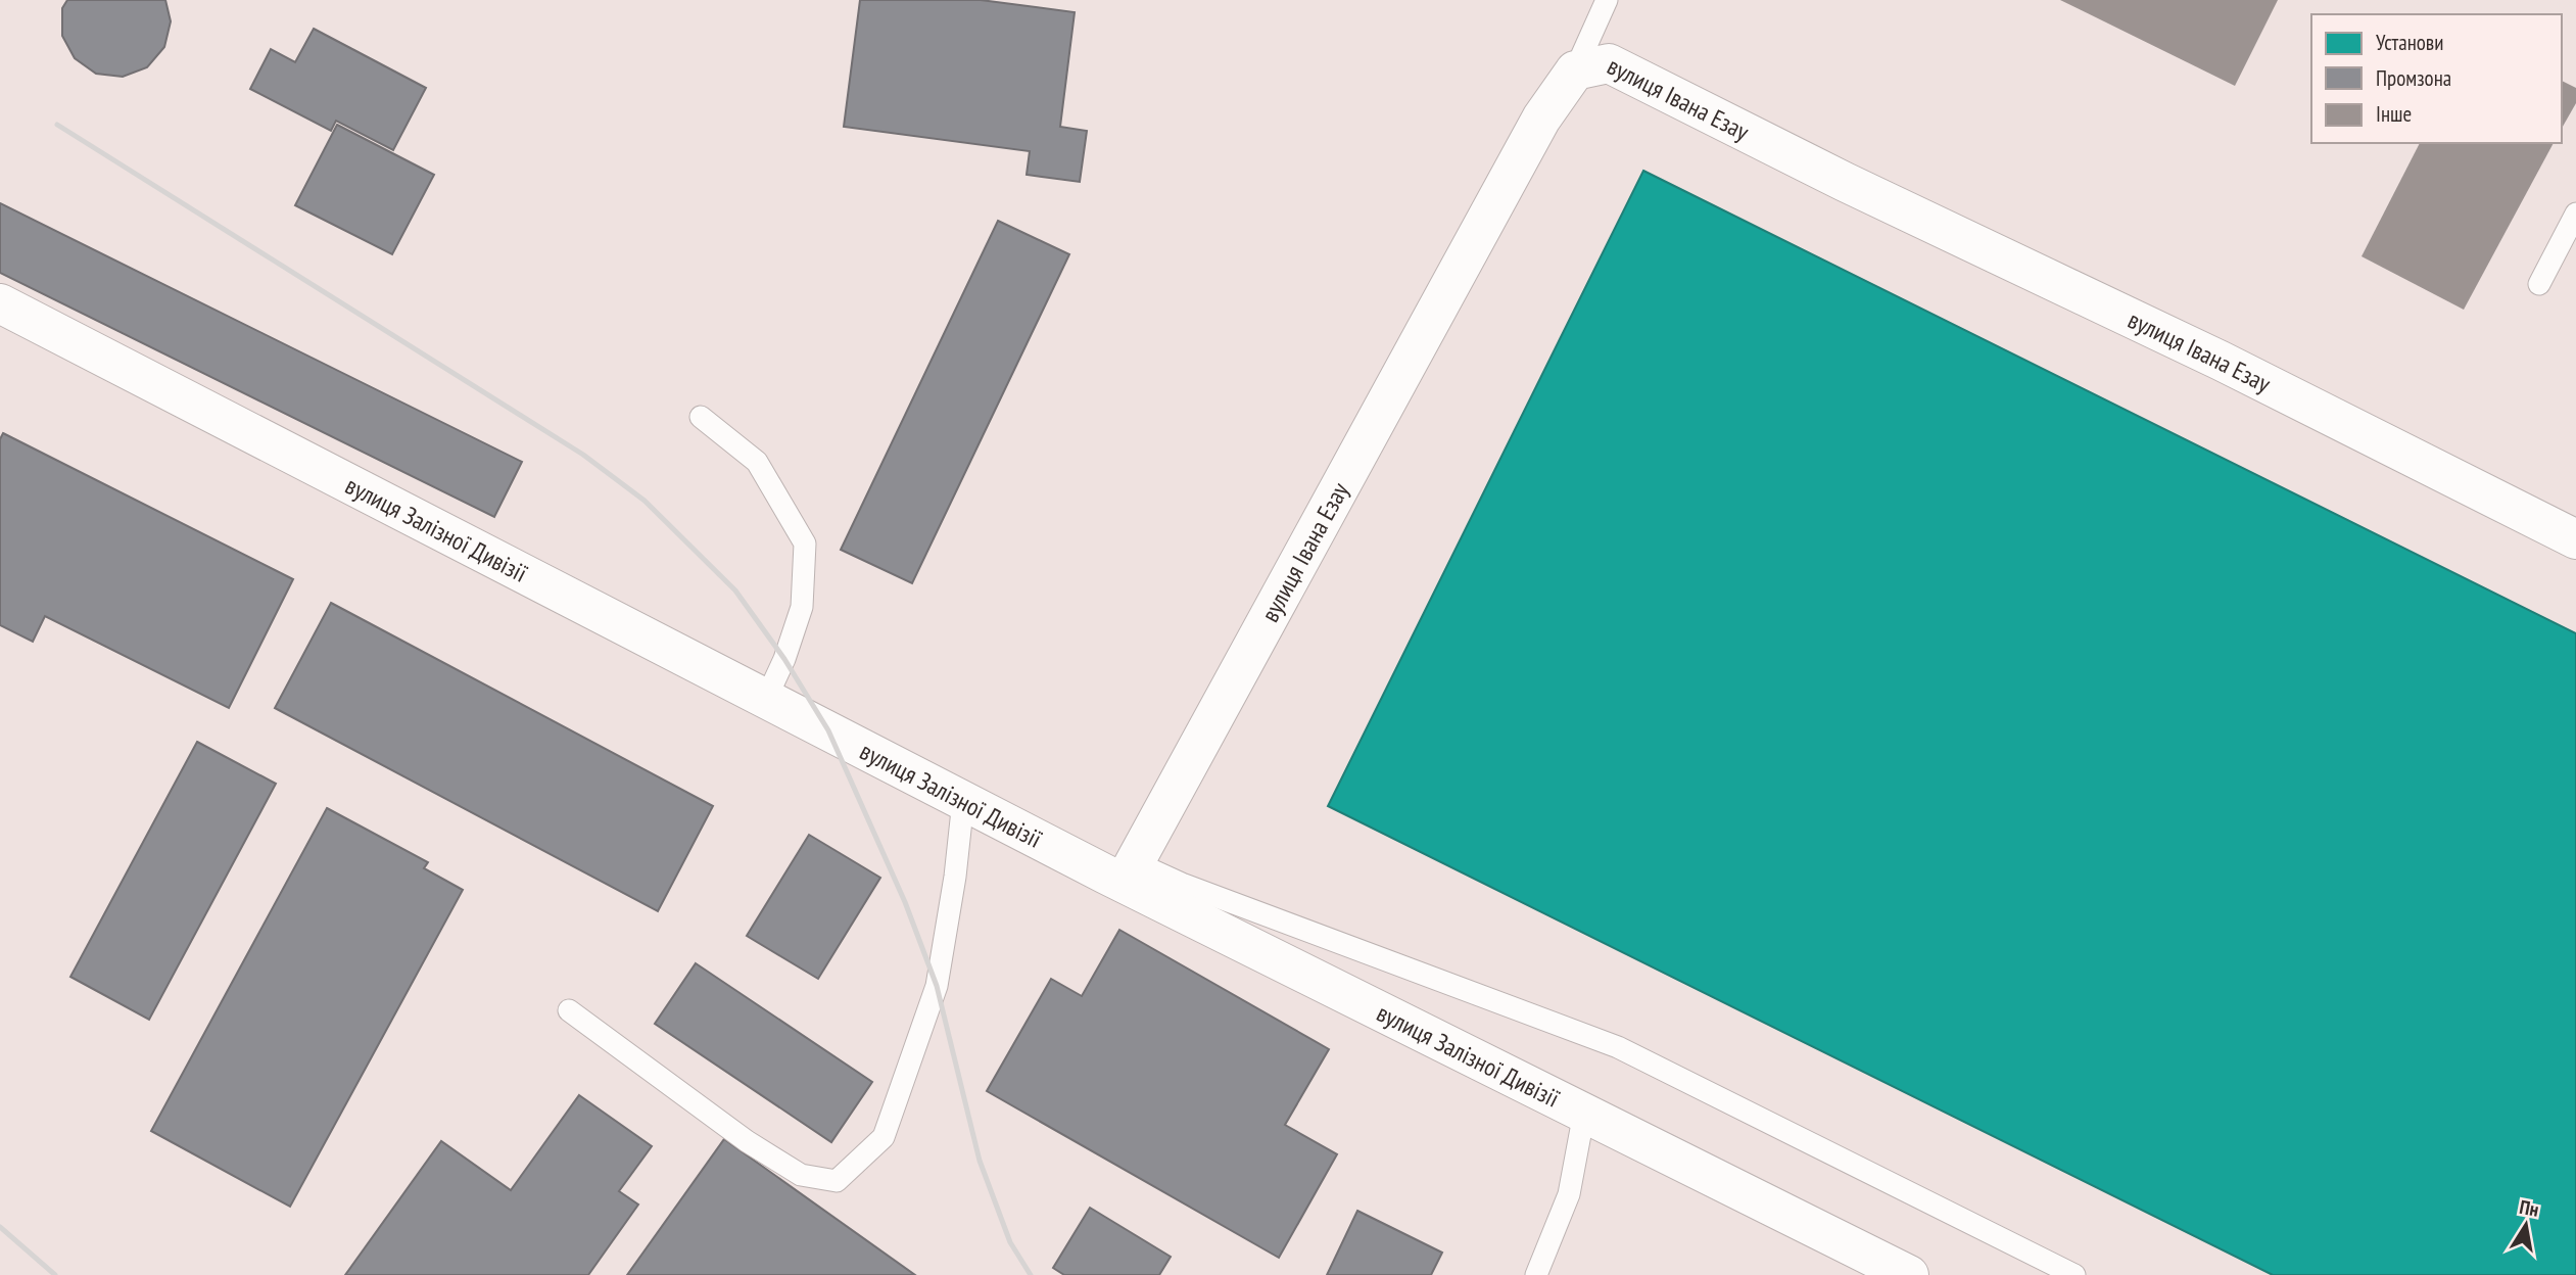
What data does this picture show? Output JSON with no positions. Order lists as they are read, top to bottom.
{
  "streets": {
    "street": ["вулиця Івана Езау", "вулиця Залізної Дивізії"]
  },
  "crossings": [
    ["вулиця Івана Езау", "вулиця Залізної Дивізії"]
  ],
  "legend": ["Установи", "Промзона", "Інше"],
  "north": "top"
}
